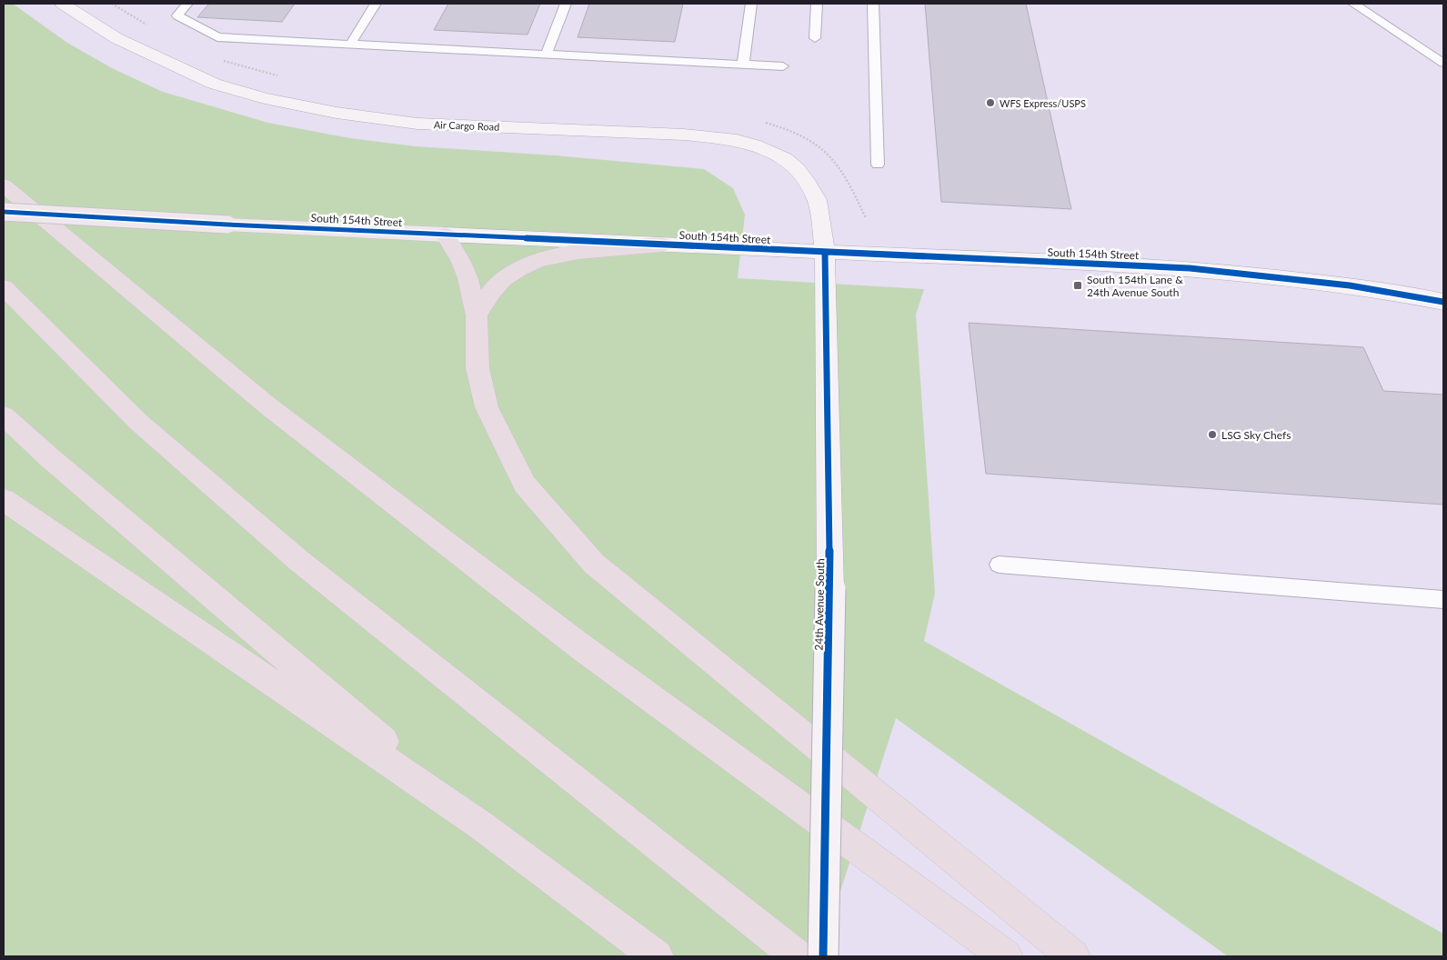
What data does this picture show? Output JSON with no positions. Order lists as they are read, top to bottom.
{
  "streets": {
    "main road": ["South 154th Street"],
    "street": ["Air Cargo Road", "24th Avenue South"]
  },
  "crossings": [
    ["Air Cargo Road", "South 154th Street"],
    ["Air Cargo Road", "24th Avenue South"],
    ["South 154th Street", "24th Avenue South"]
  ],
  "places": {
    "other": ["WFS Express/USPS", "LSG Sky Chefs"],
    "transit": ["South 154th Lane & 24th Avenue South"]
  }
}
